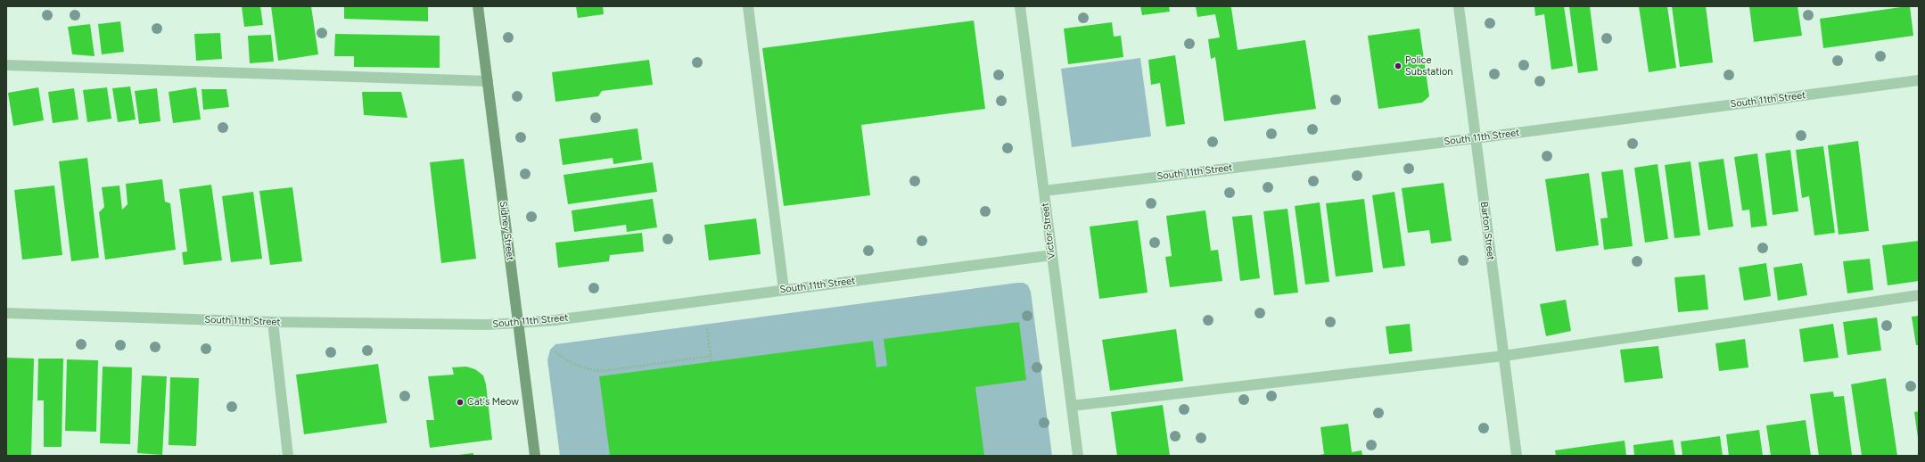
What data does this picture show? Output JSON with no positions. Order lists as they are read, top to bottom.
{
  "streets": {
    "street": [
      "South 11th Street",
      "Sidney Street",
      "Victor Street",
      "Barton Street"
    ]
  },
  "crossings": [
    ["South 11th Street", "Sidney Street"],
    ["South 11th Street", "Victor Street"],
    ["South 11th Street", "Barton Street"]
  ],
  "places": ["Police Substation", "Cat's Meow"]
}
